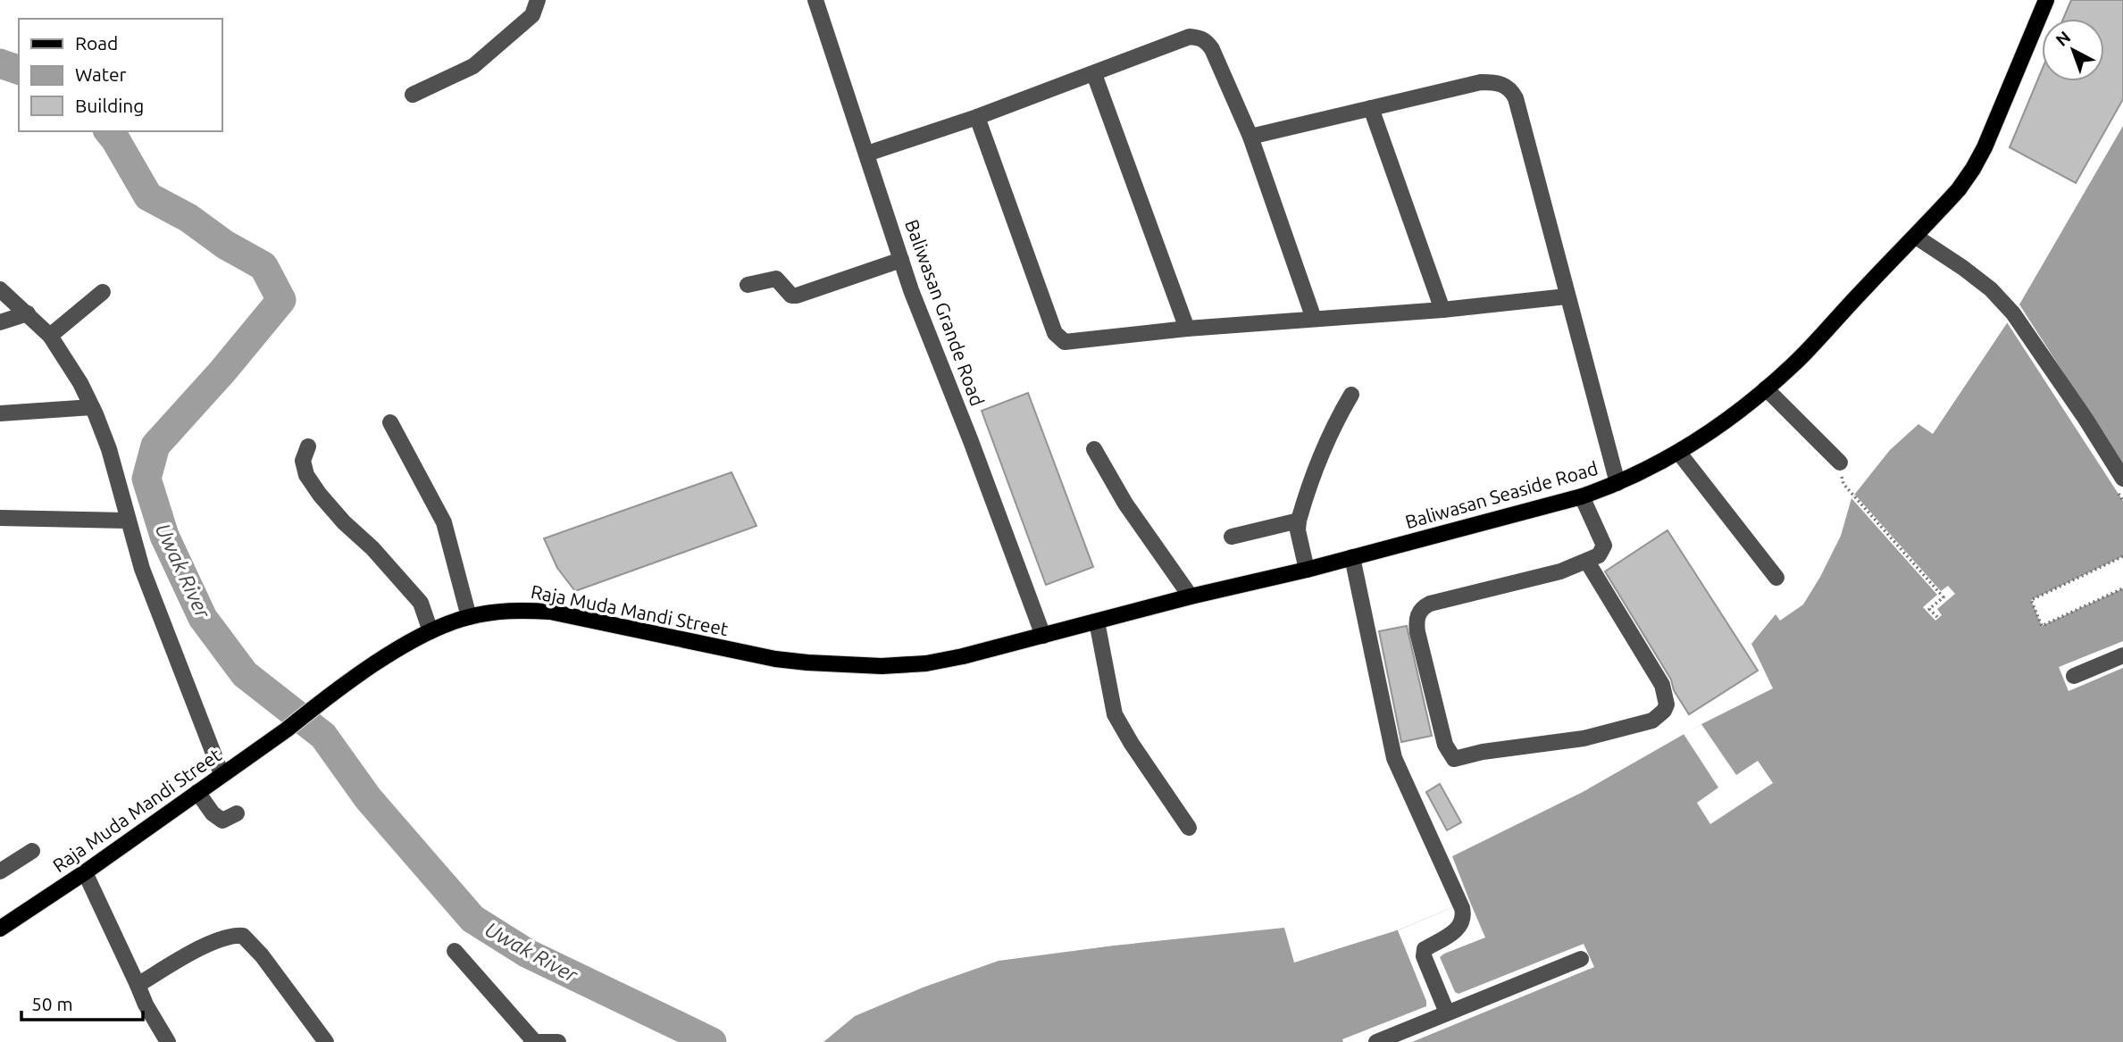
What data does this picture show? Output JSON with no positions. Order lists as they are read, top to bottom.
{
  "streets": {
    "main road": ["Baliwasan Seaside Road", "Raja Muda Mandi Street"],
    "street": ["Baliwasan Grande Road"]
  },
  "crossings": [
    ["Baliwasan Grande Road", "Baliwasan Seaside Road"],
    ["Baliwasan Grande Road", "Raja Muda Mandi Street"],
    ["Baliwasan Seaside Road", "Raja Muda Mandi Street"]
  ],
  "water": ["Uwak River"],
  "legend": ["Road", "Water", "Building"],
  "scale_bar": "50 m",
  "north": "top left"
}
